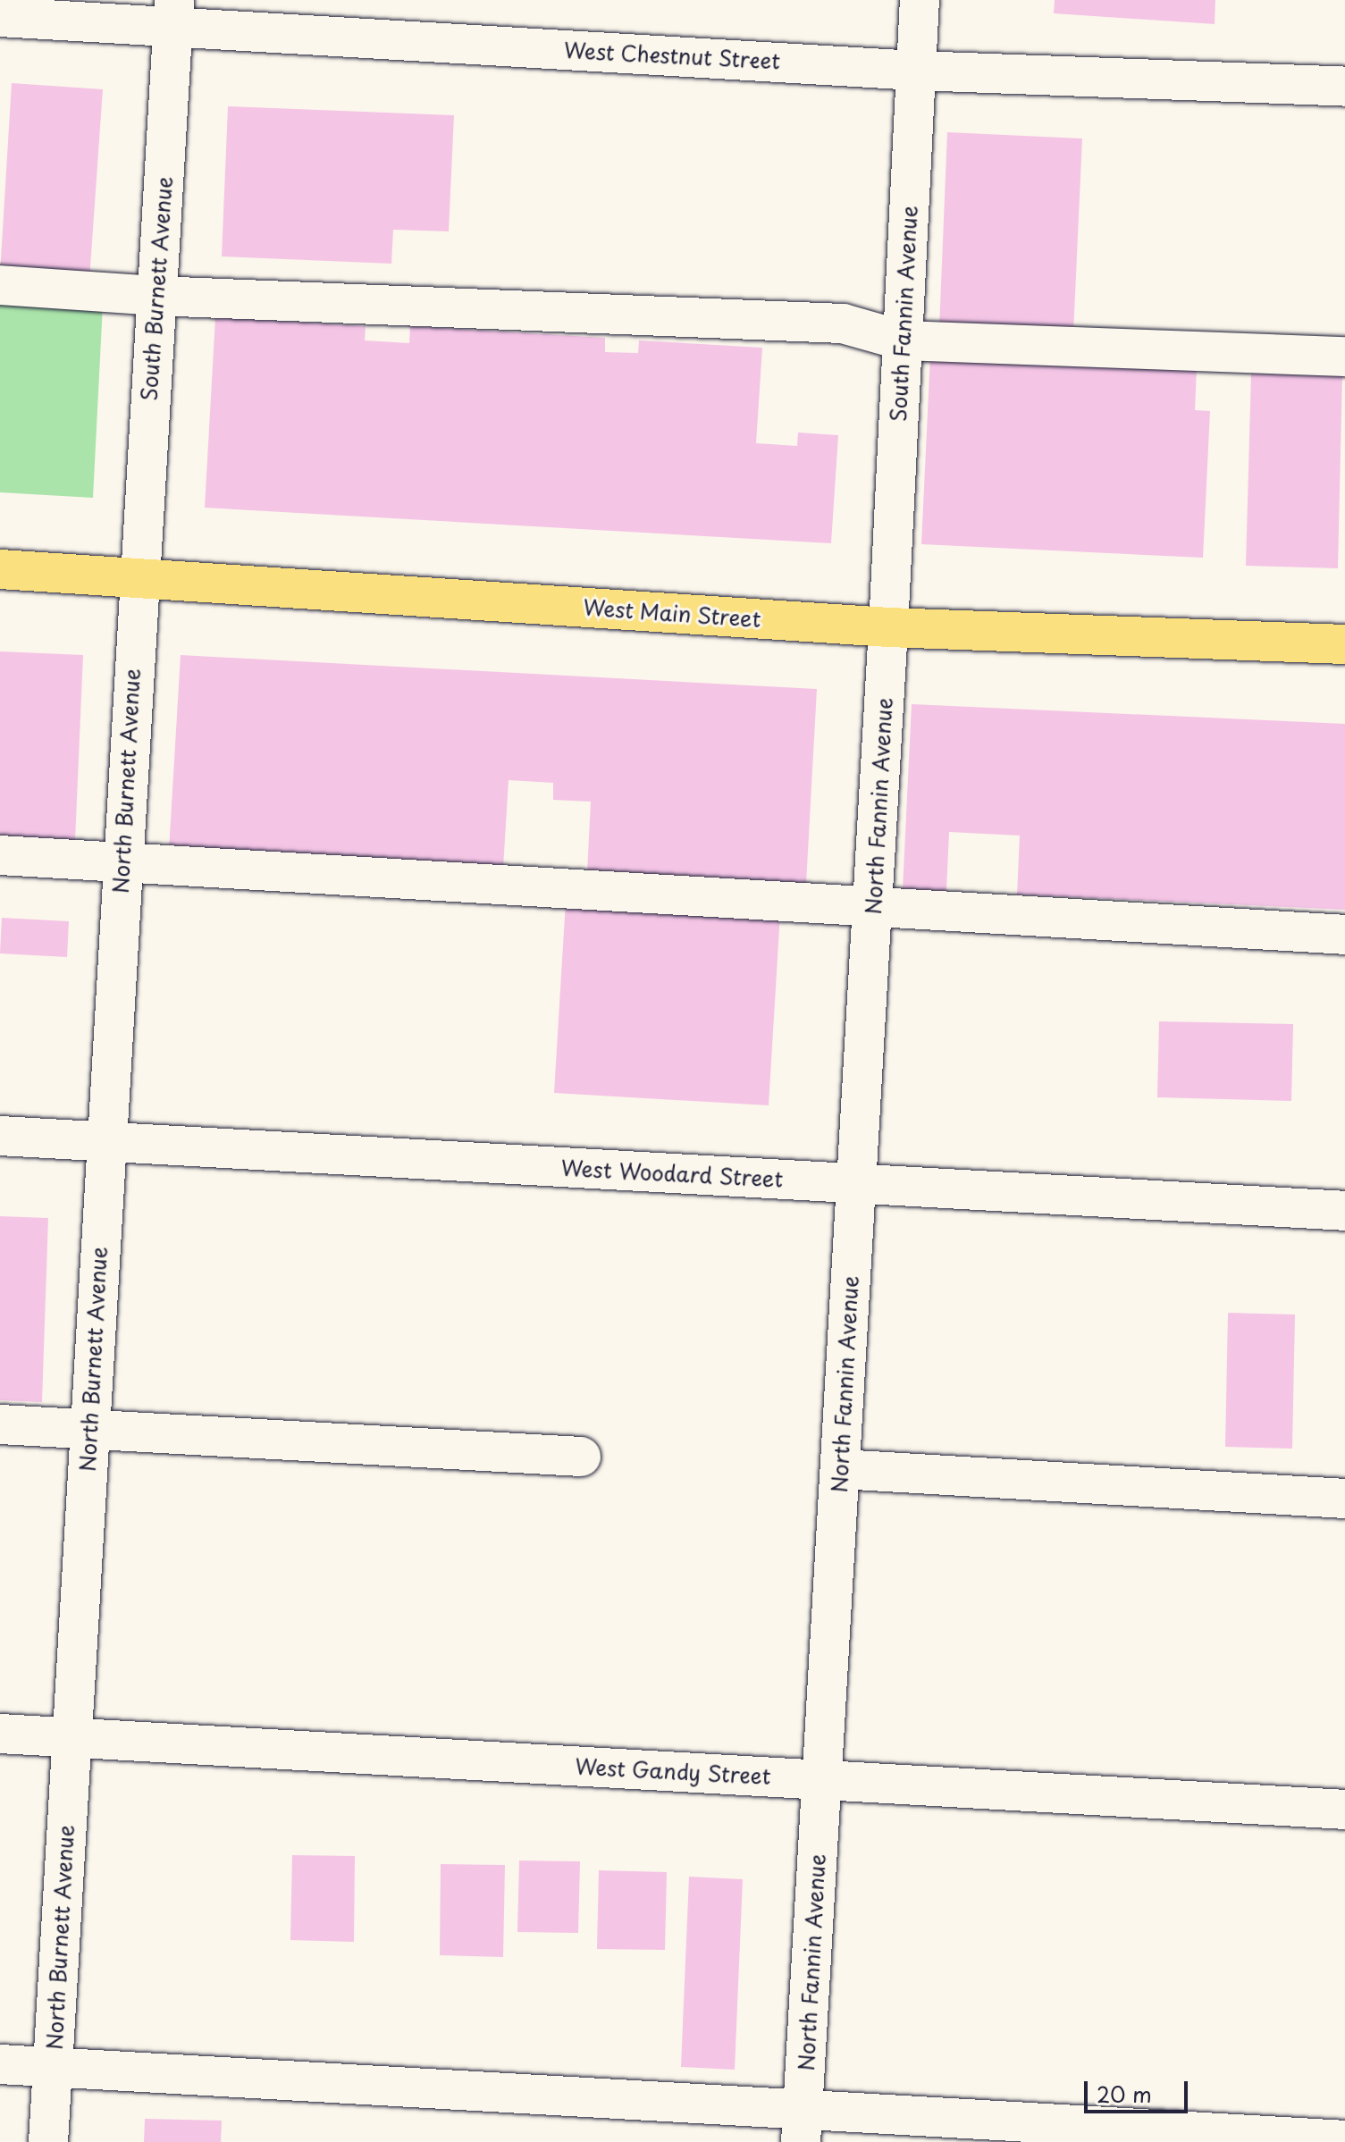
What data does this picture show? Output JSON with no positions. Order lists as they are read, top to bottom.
{
  "streets": {
    "main road": ["West Main Street"],
    "street": [
      "West Chestnut Street",
      "South Burnett Avenue",
      "South Fannin Avenue",
      "North Burnett Avenue",
      "North Fannin Avenue",
      "West Woodard Street",
      "West Gandy Street"
    ]
  },
  "crossings": [
    ["West Chestnut Street", "South Burnett Avenue"],
    ["West Chestnut Street", "South Fannin Avenue"],
    ["South Burnett Avenue", "West Main Street"],
    ["South Burnett Avenue", "North Burnett Avenue"],
    ["South Fannin Avenue", "West Main Street"],
    ["South Fannin Avenue", "North Fannin Avenue"],
    ["West Main Street", "North Burnett Avenue"],
    ["West Main Street", "North Fannin Avenue"],
    ["North Burnett Avenue", "West Woodard Street"],
    ["North Burnett Avenue", "West Gandy Street"],
    ["North Fannin Avenue", "West Woodard Street"],
    ["North Fannin Avenue", "West Gandy Street"]
  ],
  "scale_bar": "20 m"
}
